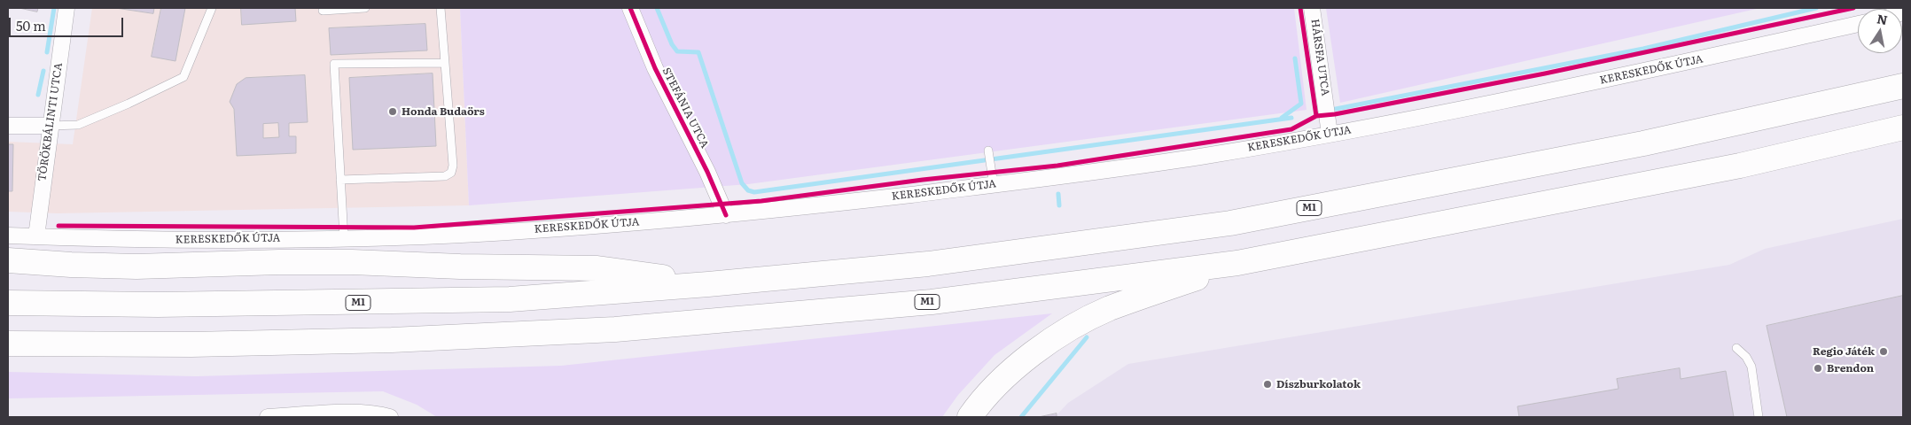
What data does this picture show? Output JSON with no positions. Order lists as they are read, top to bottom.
{
  "streets": {
    "highway": ["M1"],
    "street": [
      "HÁRSFA UTCA",
      "KERESKEDŐK ÚTJA",
      "STEFÁNIA UTCA",
      "TÖRÖKBÁLINTI UTCA"
    ]
  },
  "crossings": [
    ["HÁRSFA UTCA", "KERESKEDŐK ÚTJA"],
    ["KERESKEDŐK ÚTJA", "STEFÁNIA UTCA"],
    ["KERESKEDŐK ÚTJA", "TÖRÖKBÁLINTI UTCA"]
  ],
  "places": [
    "Honda Budaörs",
    "Regio Játék",
    "Brendon",
    "Díszburkolatok"
  ],
  "scale_bar": "50 m",
  "north": "top"
}
